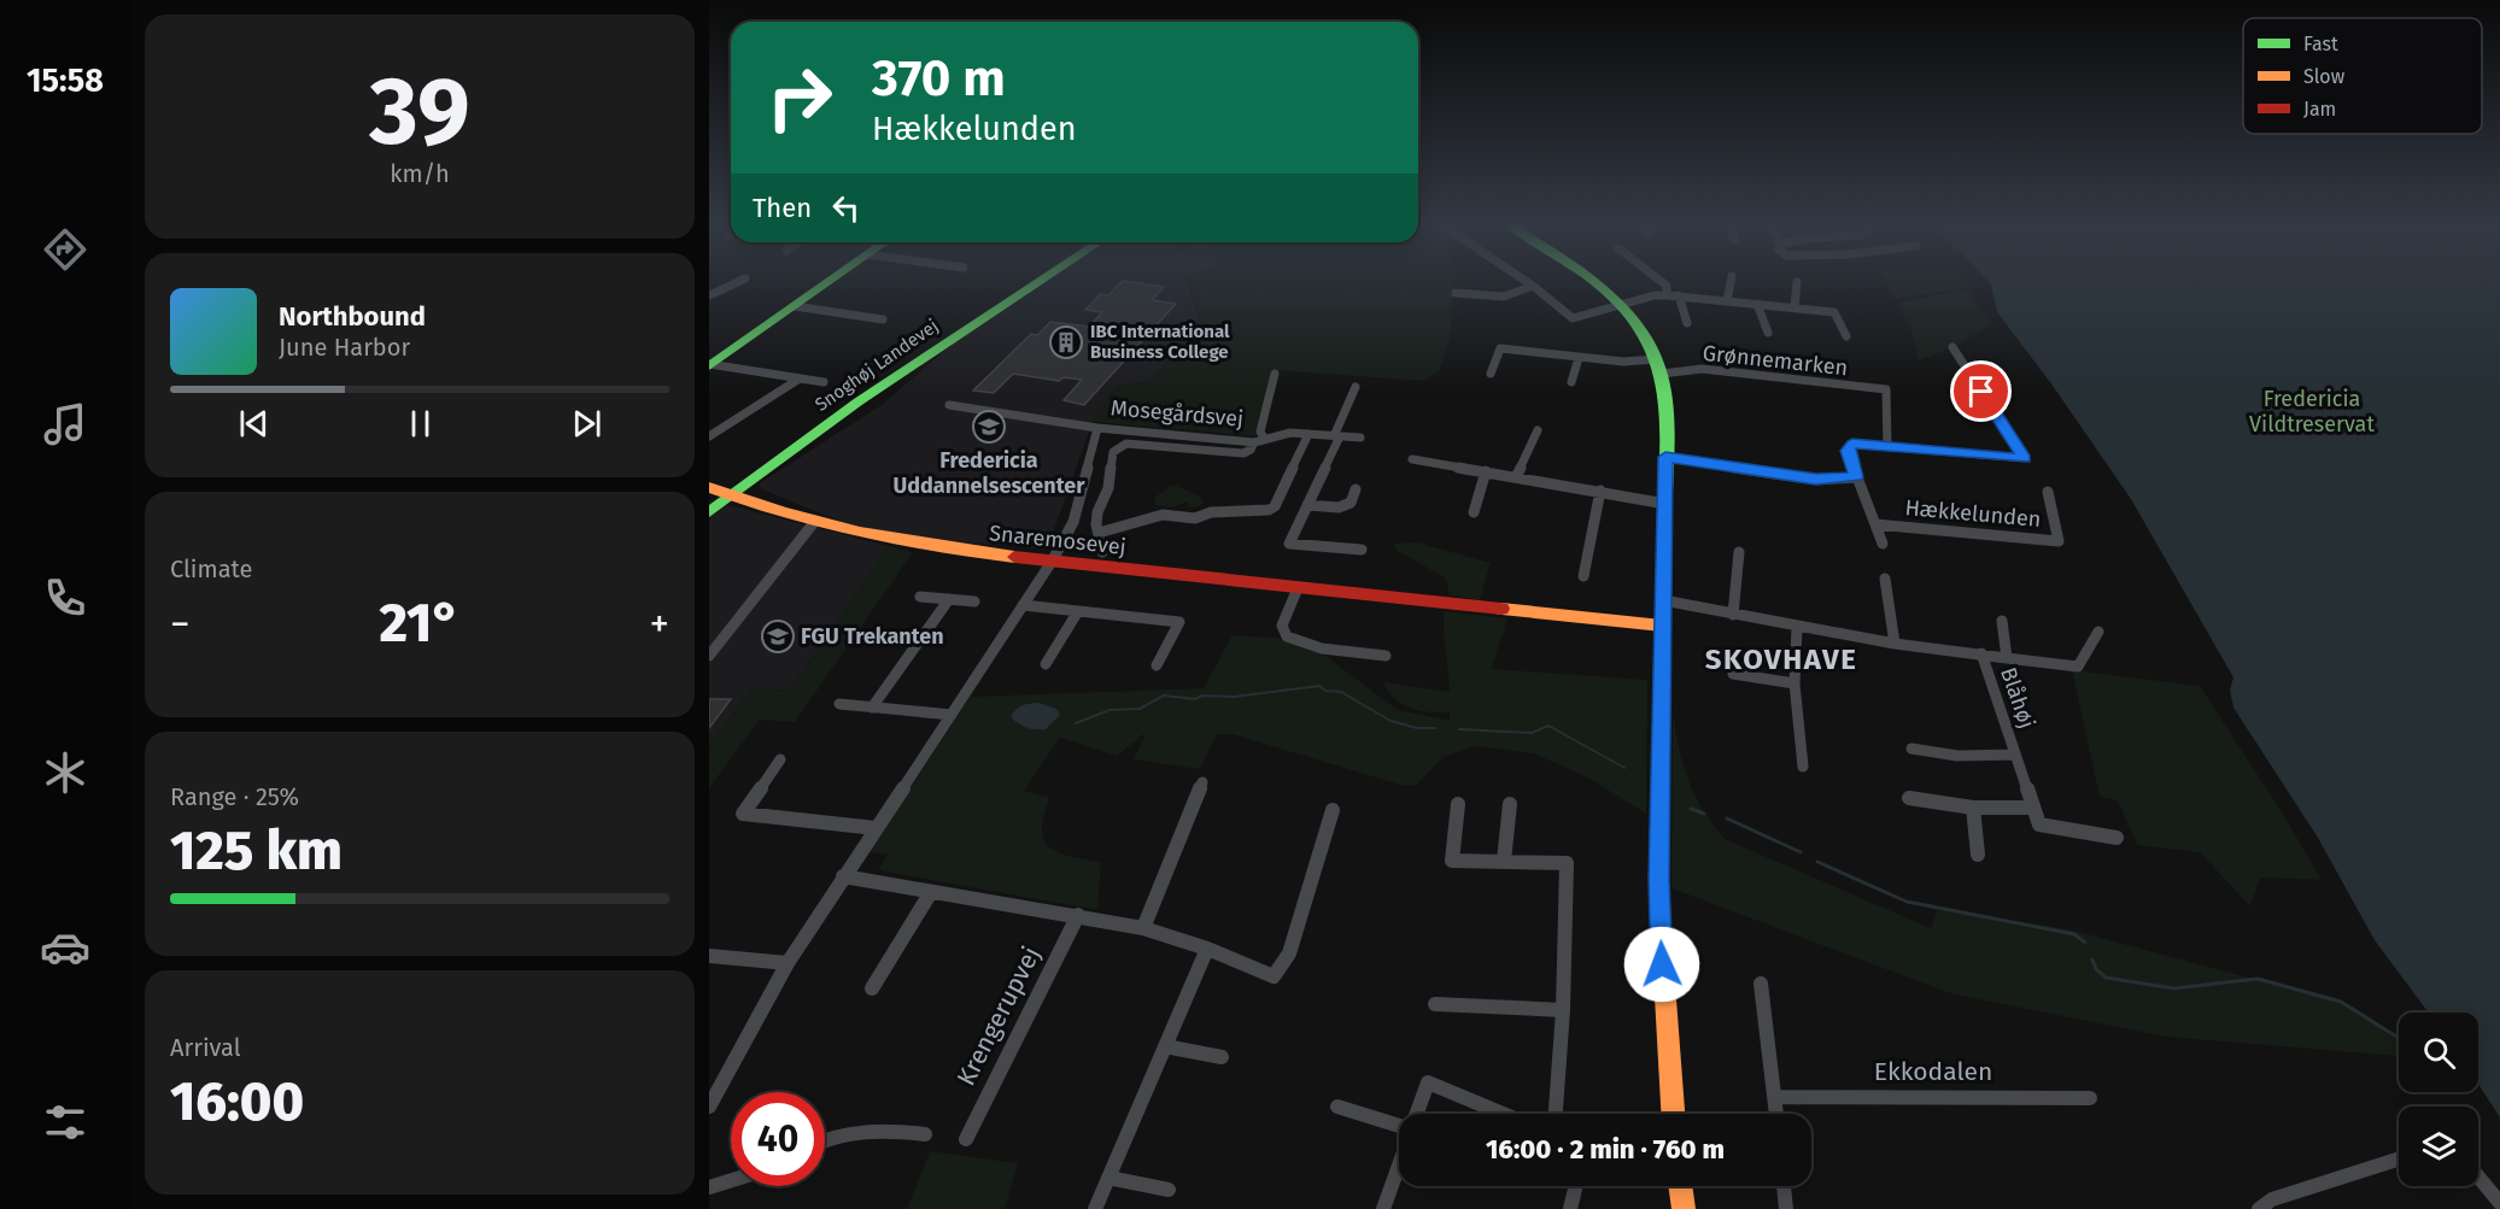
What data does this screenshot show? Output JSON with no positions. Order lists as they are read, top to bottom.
{
  "streets": {
    "street": [
      "Grønnemarken",
      "Snoghøj Landevej",
      "Mosegårdsvej",
      "Hækkelunden",
      "Snaremosevej",
      "Blåhøj",
      "Krengerupvej",
      "Ekkodalen"
    ]
  },
  "crossings": [
    ["Snoghøj Landevej", "Snaremosevej"],
    ["Mosegårdsvej", "Snaremosevej"]
  ],
  "districts": ["SKOVHAVE"],
  "parks": ["Fredericia Vildtreservat"],
  "places": {
    "building": ["IBC International Business College"],
    "school or university": ["Fredericia Uddannelsescenter", "FGU Trekanten"]
  },
  "legend": ["Fast", "Slow", "Jam"],
  "page": {
    "tabs": "15:58",
    "tile": [
      ["39", "km/h"],
      "Climate",
      ["Range · 25%", "125 km"],
      ["Arrival", "16:00"]
    ],
    "turn": ["370 m", "Hækkelunden"],
    "then": "Then",
    "song": ["Northbound", "June Harbor"],
    "heat": ["−", "21°", "+"],
    "limit": "40",
    "trip": "16:00 · 2 min · 760 m"
  }
}
